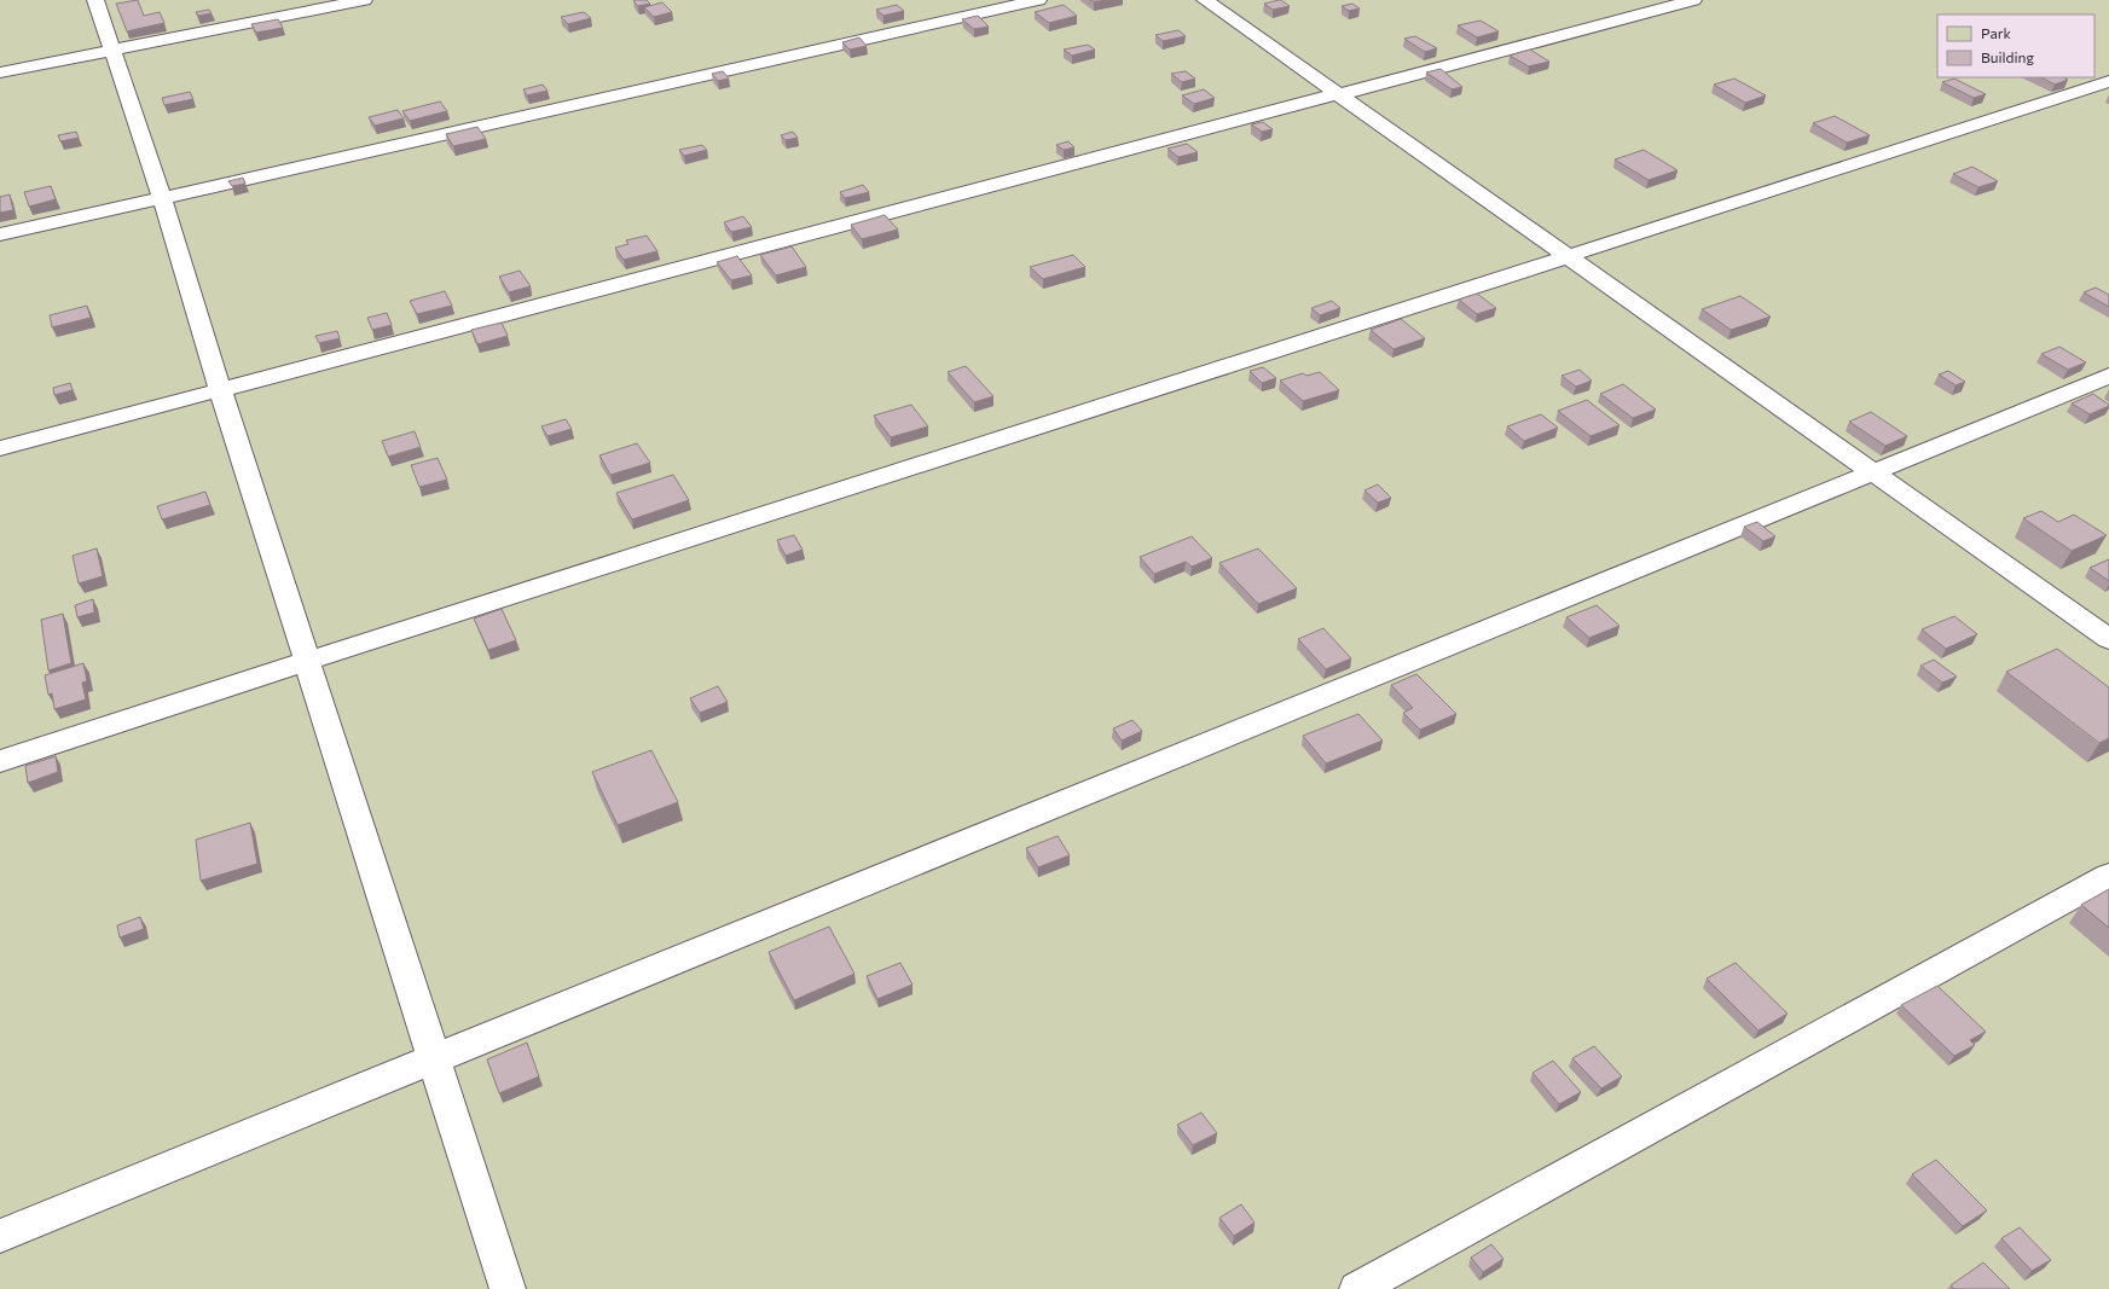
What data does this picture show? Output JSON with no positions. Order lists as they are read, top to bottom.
{
  "legend": ["Park", "Building"]
}
